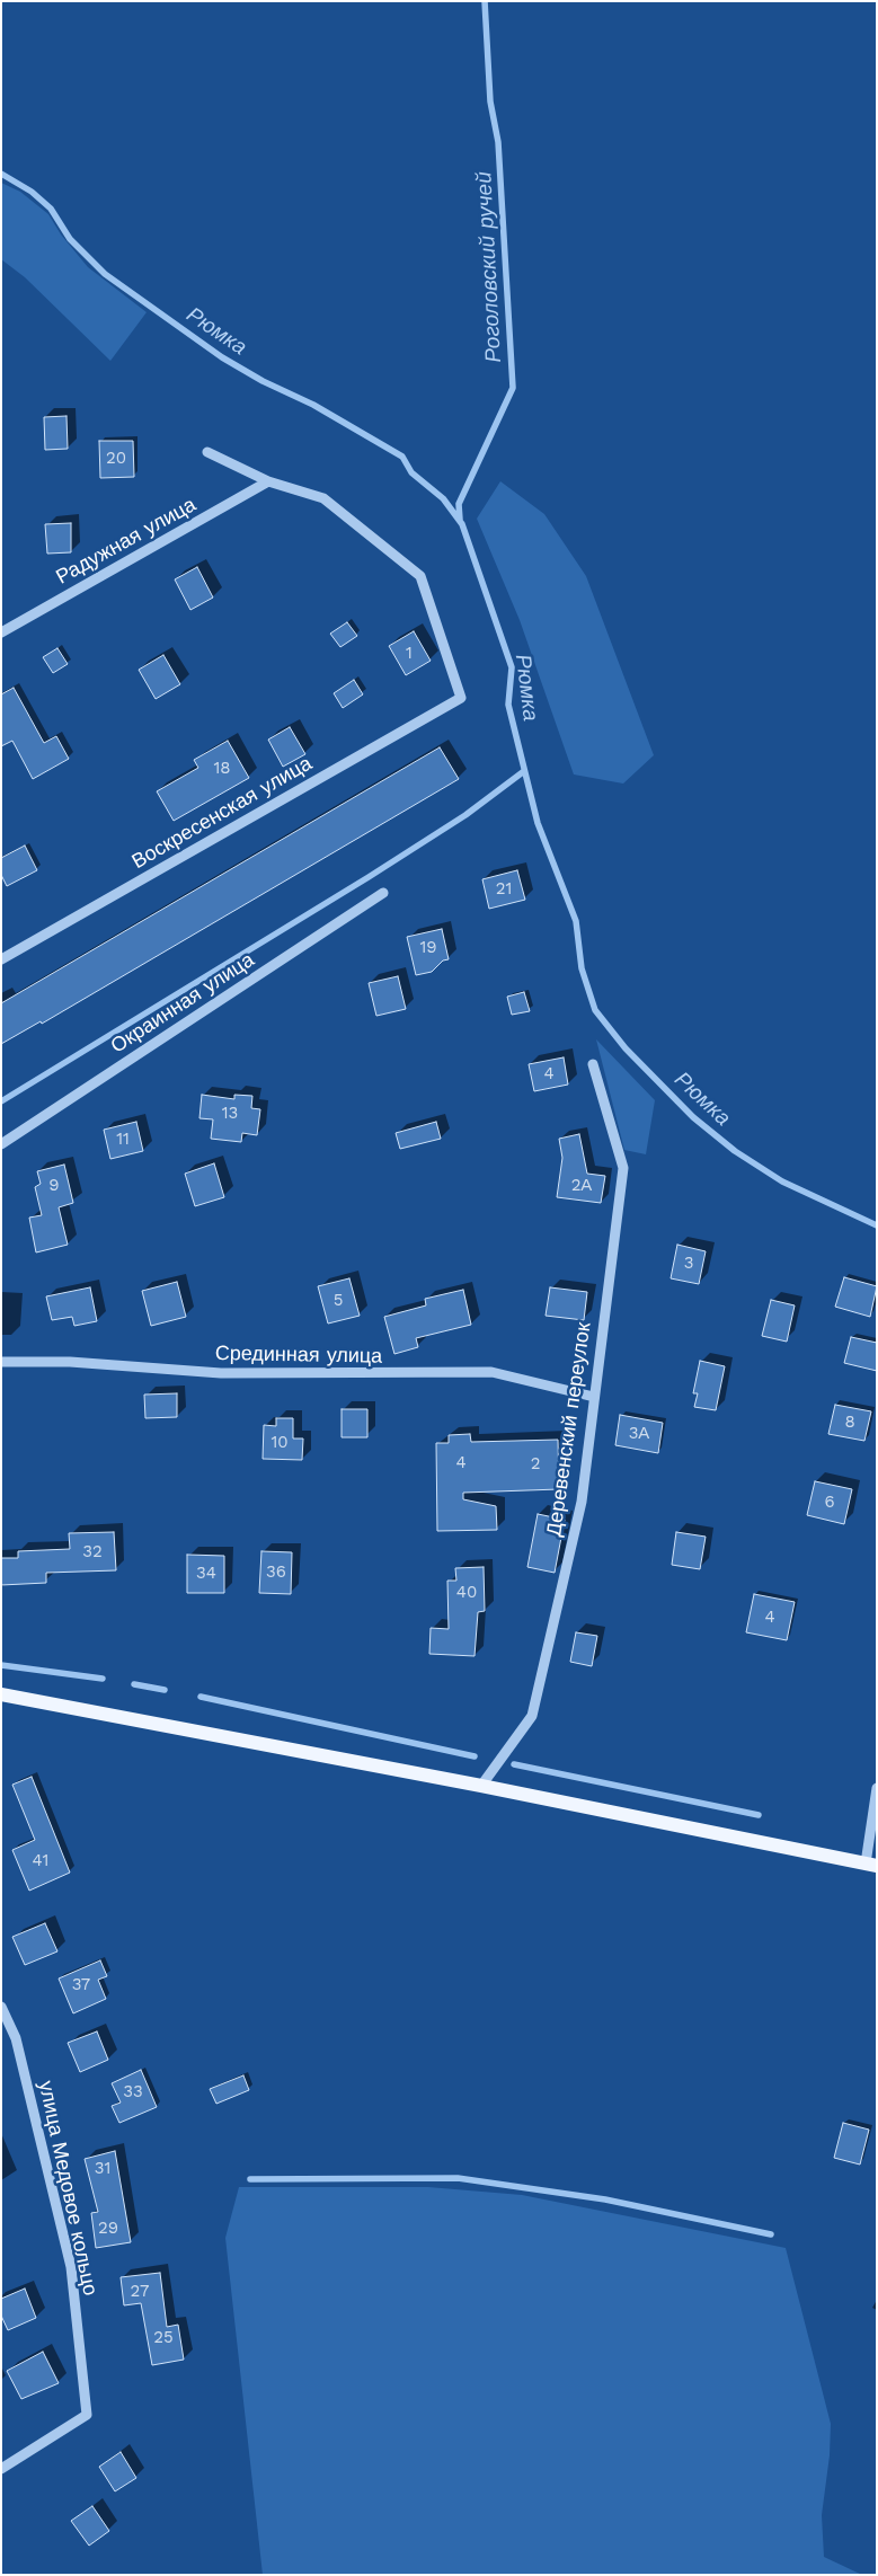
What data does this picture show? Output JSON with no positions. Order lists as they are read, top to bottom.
{
  "streets": {
    "street": [
      "Радужная улица",
      "Воскресенская улица",
      "Окраинная улица",
      "Срединная улица",
      "Деревенский переулок",
      "улица Медовое кольцо"
    ]
  },
  "crossings": [
    ["Радужная улица", "Воскресенская улица"],
    ["Срединная улица", "Деревенский переулок"]
  ],
  "water": ["Роголовский ручей", "Рюмка"],
  "house_numbers": [
    "20",
    "1",
    "18",
    "21",
    "19",
    "4",
    "13",
    "11",
    "9",
    "2А",
    "3",
    "5",
    "8",
    "3А",
    "10",
    "4",
    "2",
    "6",
    "32",
    "36",
    "34",
    "40",
    "4",
    "41",
    "37",
    "33",
    "31",
    "29",
    "27",
    "25"
  ]
}
